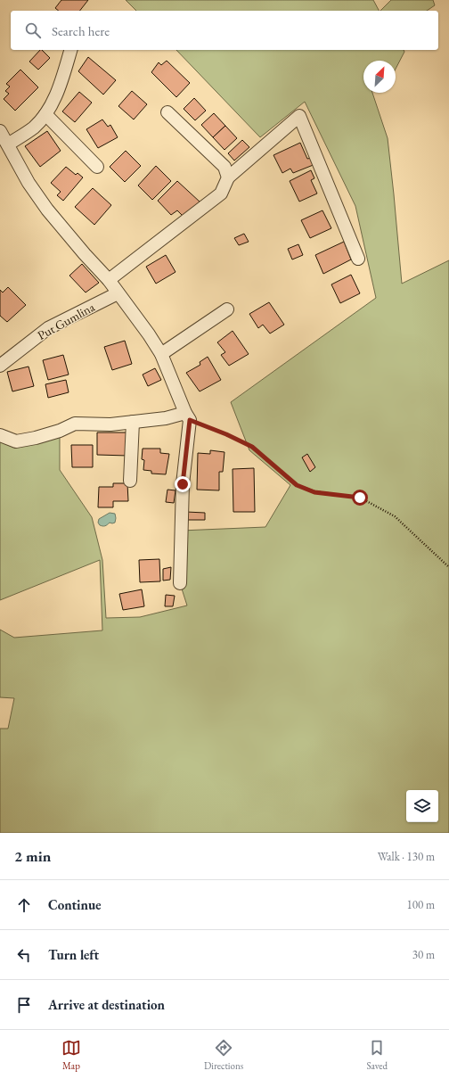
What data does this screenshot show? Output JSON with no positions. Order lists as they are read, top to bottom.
{
  "streets": {
    "street": ["Put Gumlina"]
  },
  "north": "top right",
  "page": {
    "search": "Search here",
    "heading": ["2 min", "Walk · 130 m"],
    "list": [
      ["Continue", "100 m"],
      ["Turn left", "30 m"],
      "Arrive at destination"
    ],
    "nav": ["Map", "Directions", "Saved"]
  }
}
